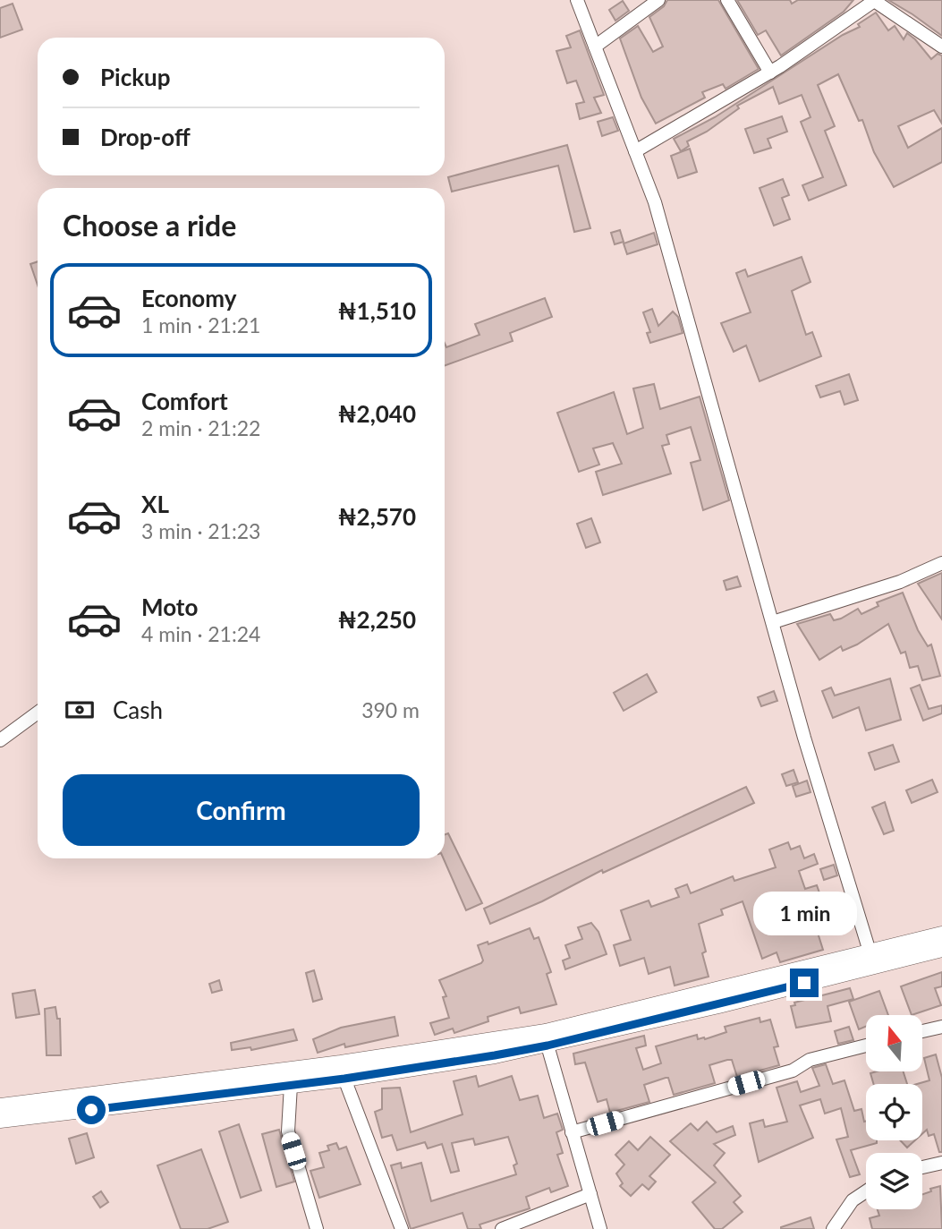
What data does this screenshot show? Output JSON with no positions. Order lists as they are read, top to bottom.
{
  "north": "top",
  "page": {
    "banner": ["Pickup", "Drop-off"],
    "heading": "Choose a ride",
    "list": [
      {
        "name": "Economy",
        "note": "1 min · 21:21",
        "value": "₦1,510"
      },
      {
        "name": "Comfort",
        "note": "2 min · 21:22",
        "value": "₦2,040"
      },
      {
        "name": "XL",
        "note": "3 min · 21:23",
        "value": "₦2,570"
      },
      {
        "name": "Moto",
        "note": "4 min · 21:24",
        "value": "₦2,250"
      }
    ],
    "pay": ["Cash", "390 m"],
    "buttons": "Confirm",
    "bubble": "1 min"
  }
}
